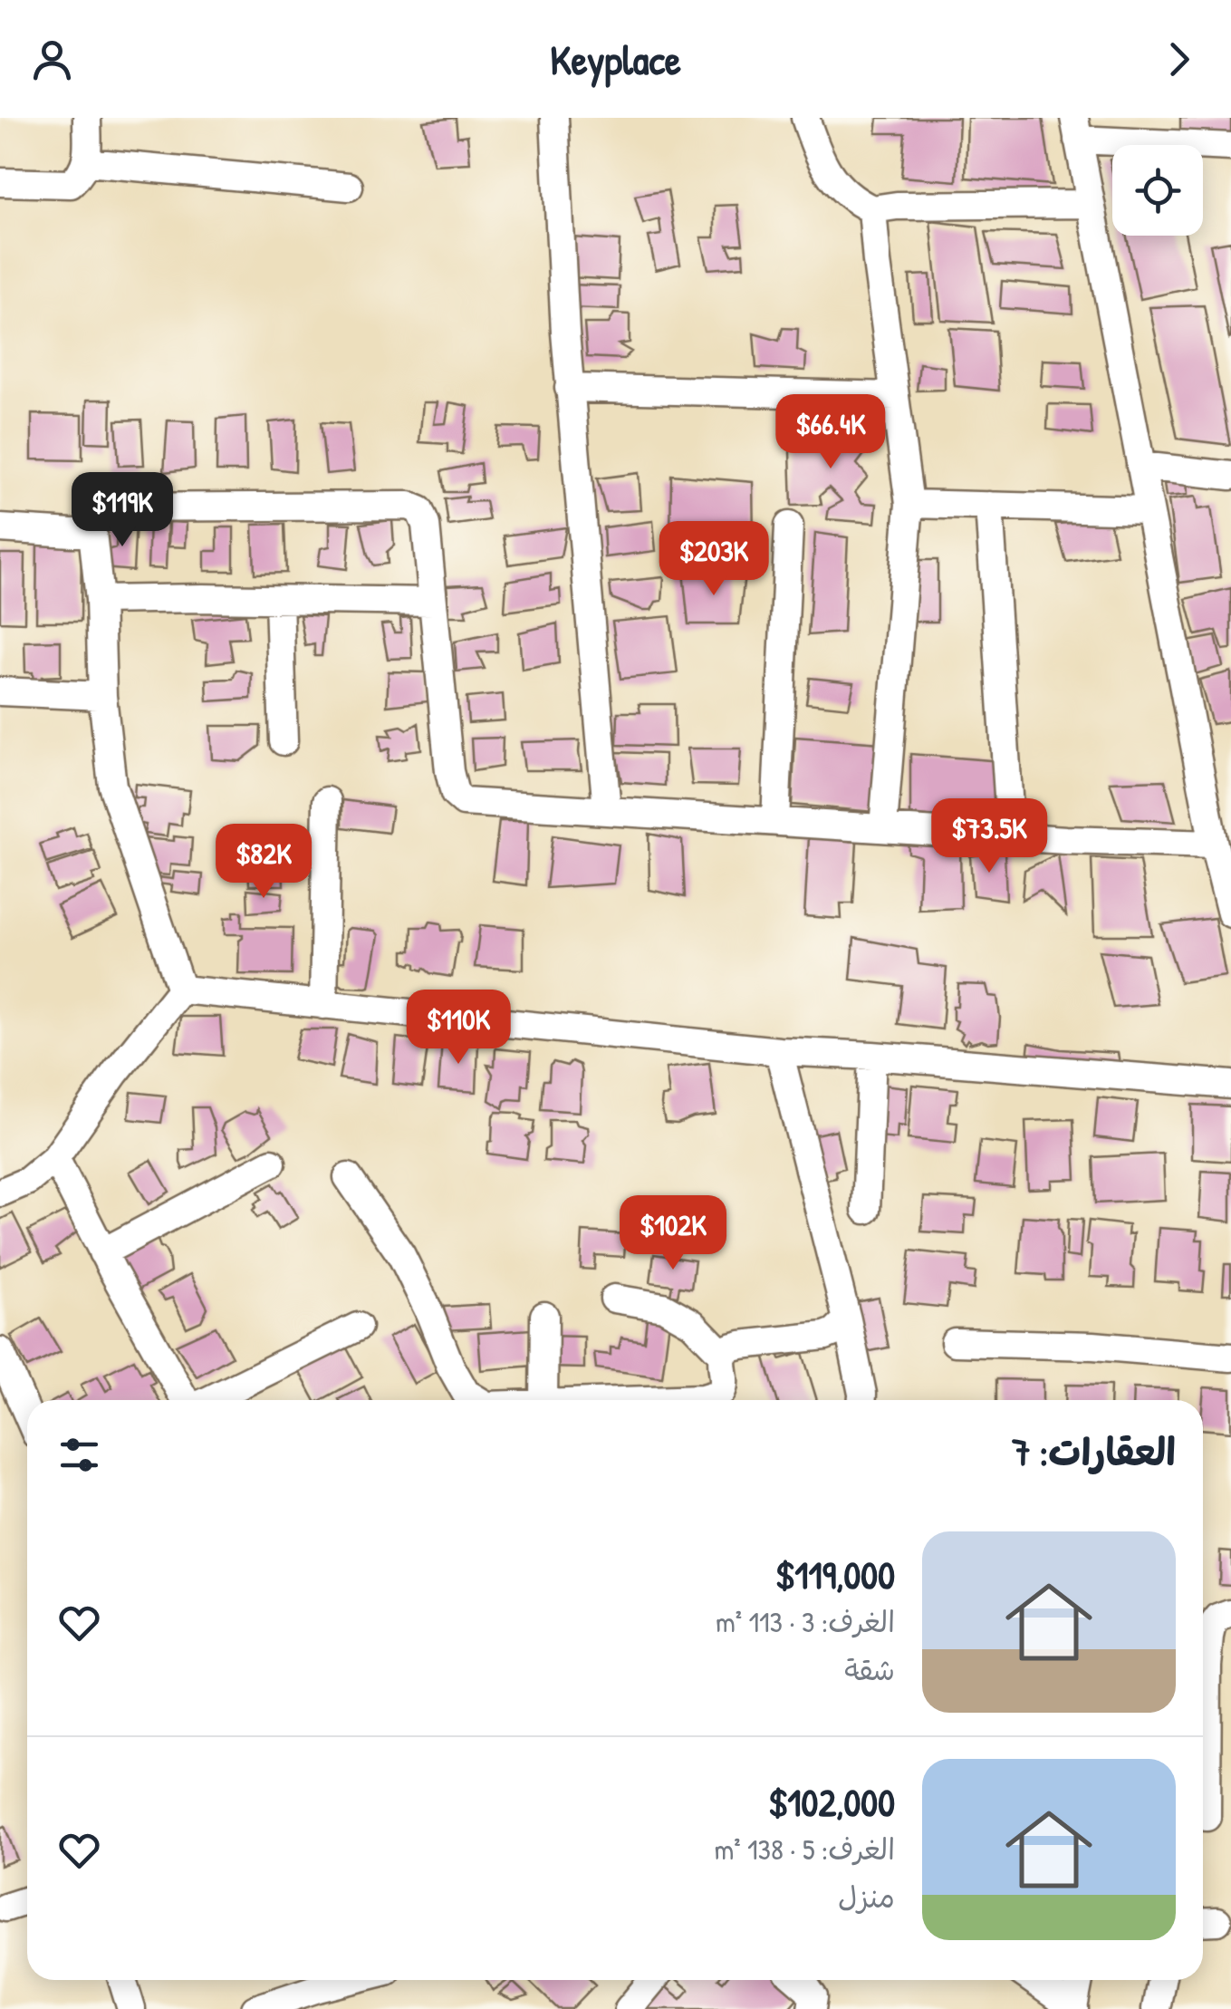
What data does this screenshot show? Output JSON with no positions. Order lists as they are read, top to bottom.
{
  "page": {
    "header": "Keyplace",
    "price": [
      "$66.4K",
      "$119K",
      "$203K",
      "$73.5K",
      "$82K",
      "$110K",
      "$102K"
    ],
    "heading": "العقارات: 7",
    "list": [
      {
        "name": "$119,000",
        "note": "الغرف: 3 · 113 m² · شقة"
      },
      {
        "name": "$102,000",
        "note": "الغرف: 5 · 138 m² · منزل"
      }
    ]
  }
}
